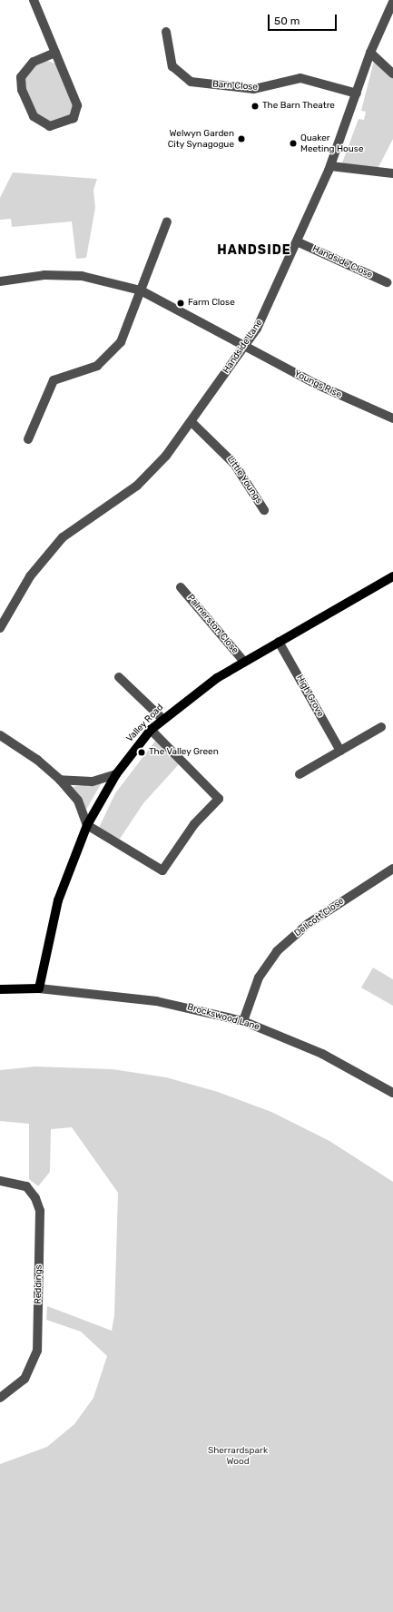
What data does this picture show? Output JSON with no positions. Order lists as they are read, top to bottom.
{
  "streets": {
    "main road": ["Valley Road"],
    "street": [
      "Barn Close",
      "Handside Close",
      "Handside Lane",
      "Youngs Rise",
      "Little Youngs",
      "Palmerston Close",
      "High Grove",
      "Dellcott Close",
      "Brockswood Lane",
      "Reddings"
    ]
  },
  "crossings": [
    ["Barn Close", "Handside Lane"],
    ["Handside Close", "Handside Lane"],
    ["Handside Lane", "Youngs Rise"],
    ["Handside Lane", "Little Youngs"],
    ["Palmerston Close", "Valley Road"],
    ["High Grove", "Valley Road"],
    ["Valley Road", "Brockswood Lane"],
    ["Dellcott Close", "Brockswood Lane"]
  ],
  "districts": ["HANDSIDE"],
  "parks": ["Sherrardspark Wood"],
  "places": [
    "The Barn Theatre",
    "Welwyn Garden City Synagogue",
    "Quaker Meeting House",
    "Farm Close",
    "The Valley Green"
  ],
  "scale_bar": "50 m"
}
